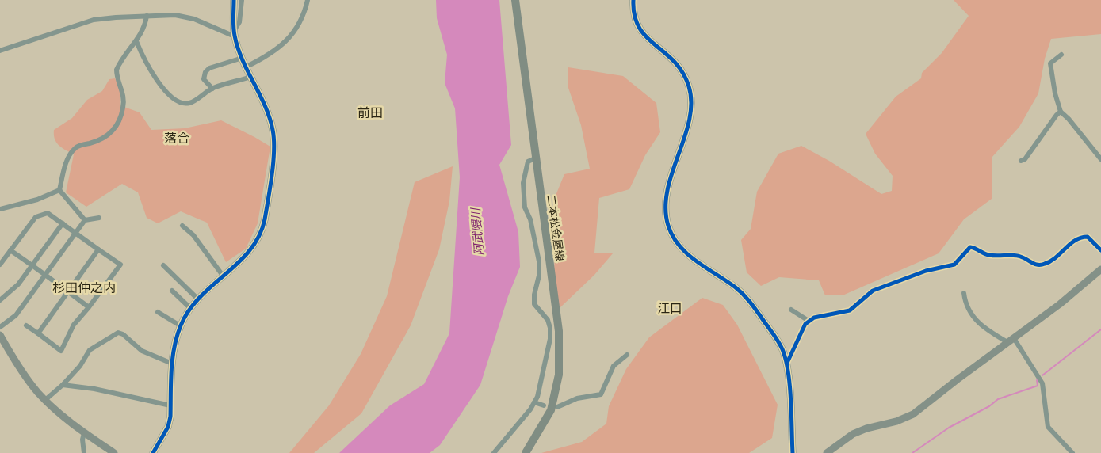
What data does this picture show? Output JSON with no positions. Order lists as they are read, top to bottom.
{
  "streets": {
    "main road": ["二本松金屋線"]
  },
  "districts": [
    "前田",
    "落合",
    "杉田仲之内",
    "江口"
  ],
  "water": ["阿武隈川"]
}
